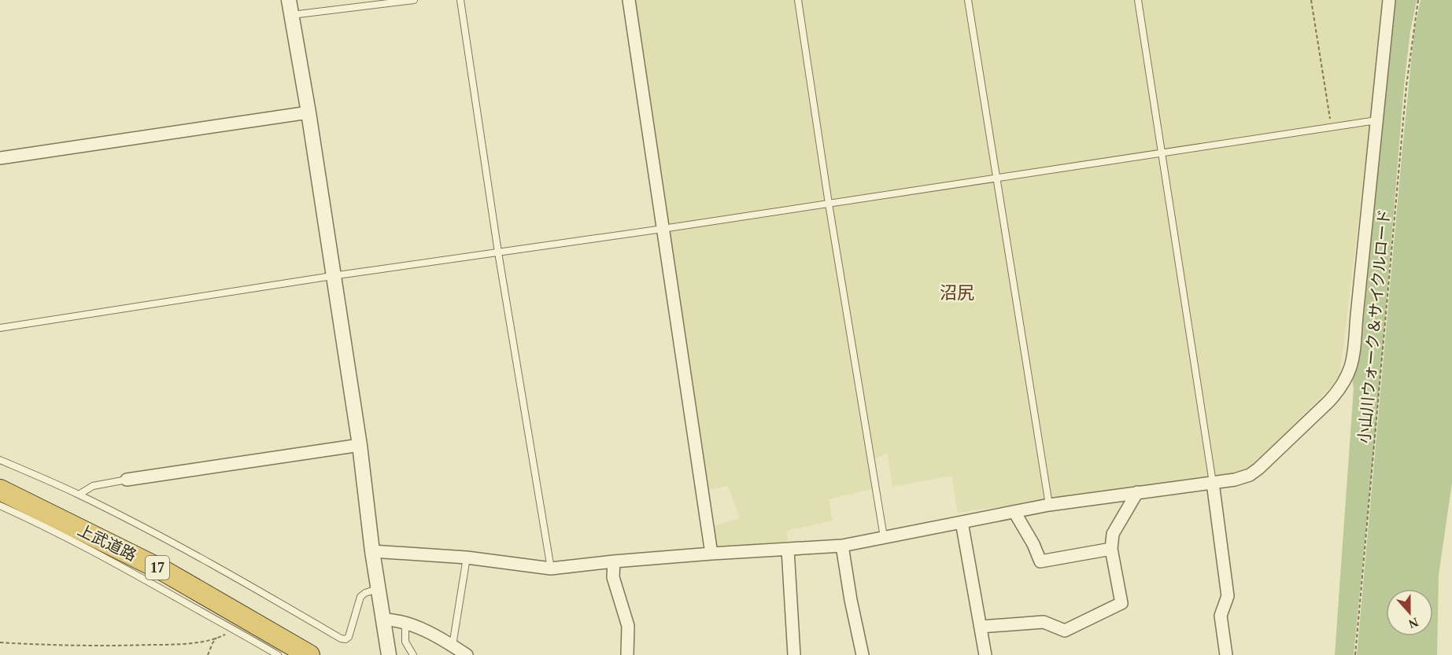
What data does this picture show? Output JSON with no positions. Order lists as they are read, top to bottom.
{
  "streets": {
    "highway": ["上武道路", "17"],
    "path": ["小山川ウォーク＆サイクルロード"]
  },
  "districts": ["沼尻"],
  "north": "bottom"
}
